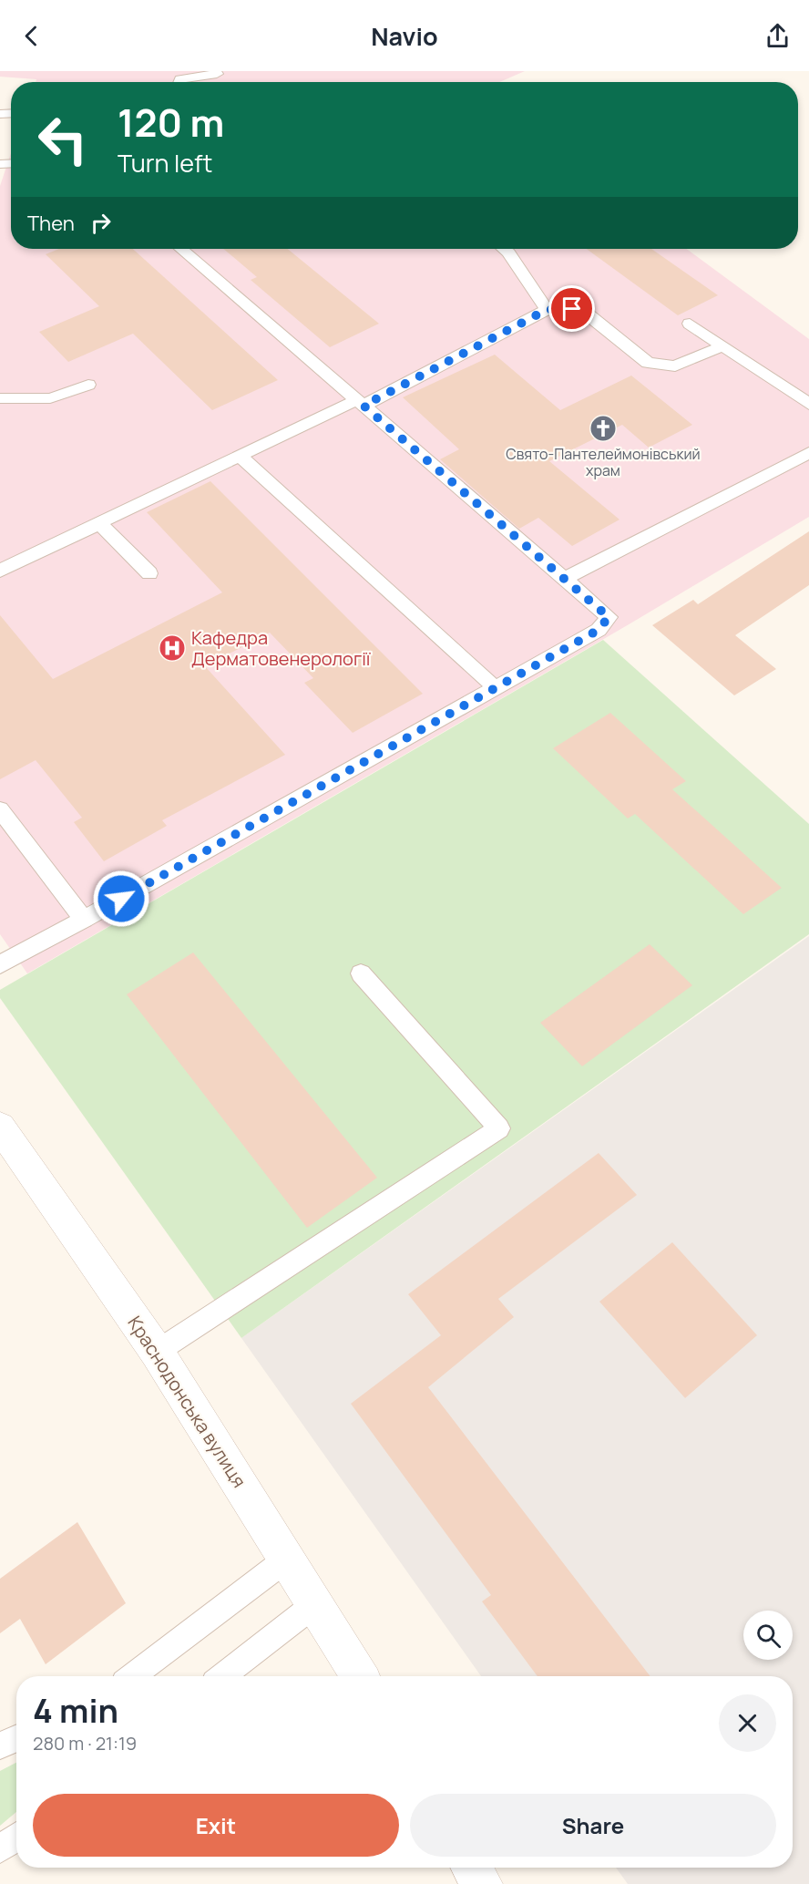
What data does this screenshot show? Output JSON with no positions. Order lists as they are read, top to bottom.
{
  "streets": {
    "street": ["Краснодонська вулиця"]
  },
  "places": {
    "church": ["Свято-Пантелеймонівський храм"],
    "hospital": ["Кафедра Дерматовенерології"]
  },
  "page": {
    "header": "Navio",
    "turn": ["120 m", "Turn left"],
    "then": "Then",
    "heading": ["4 min", "280 m · 21:19"],
    "buttons": ["Exit", "Share"]
  }
}
